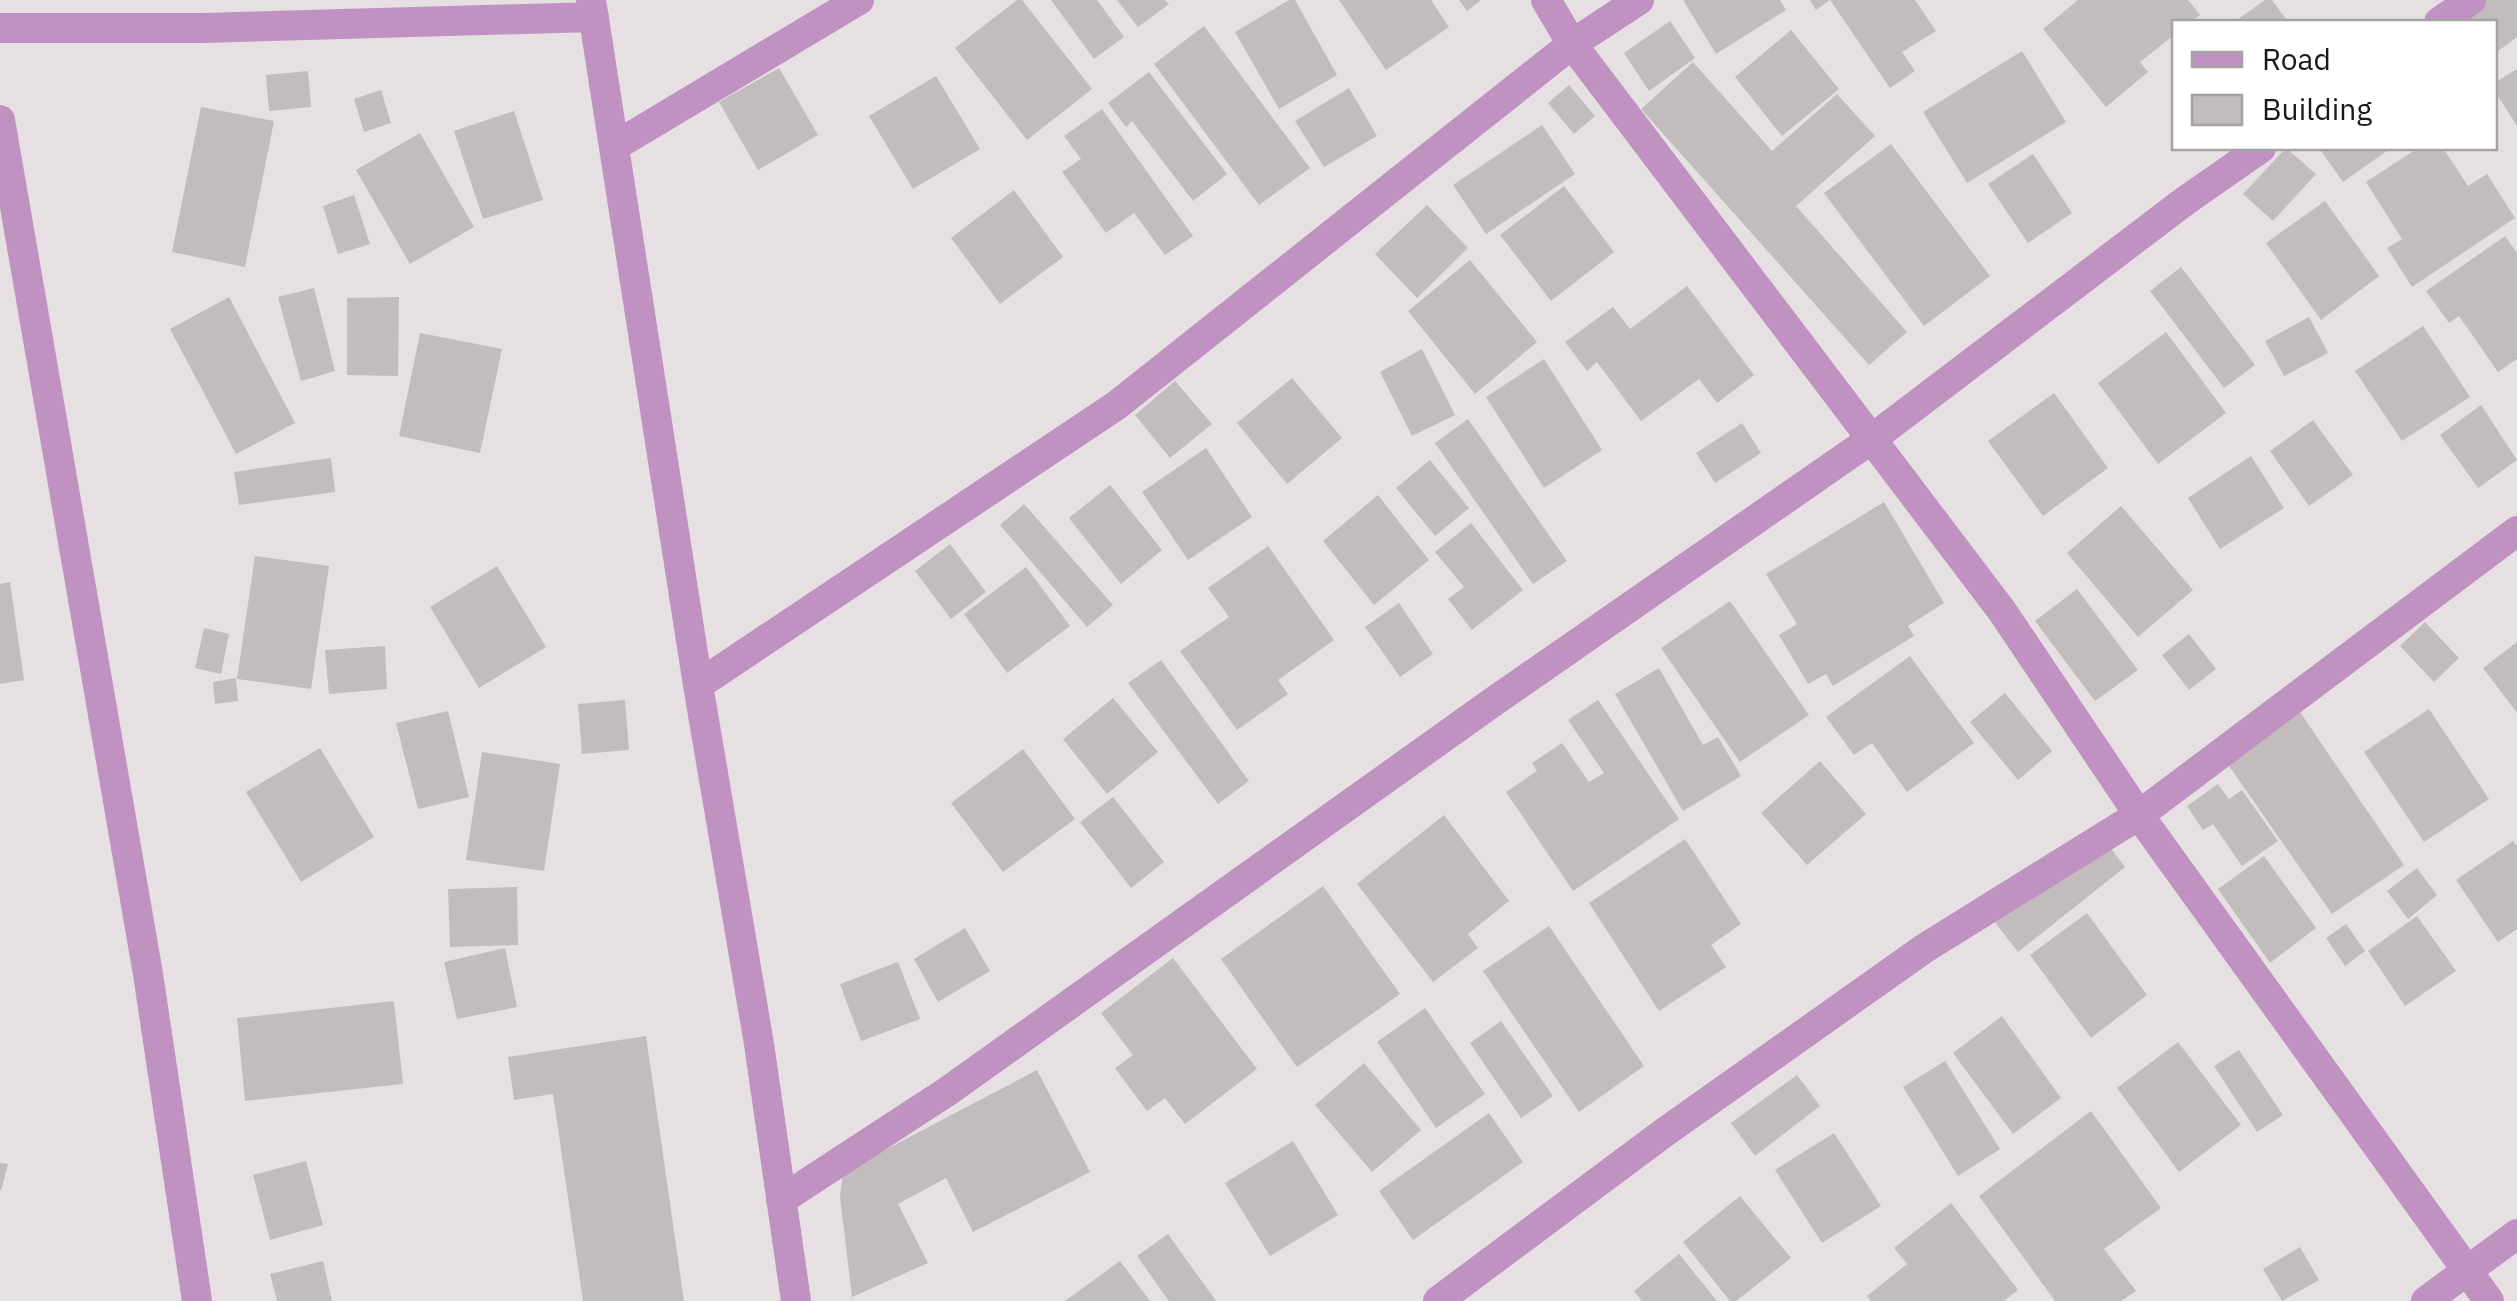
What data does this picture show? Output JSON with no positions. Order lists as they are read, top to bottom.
{
  "legend": ["Road", "Building"]
}
